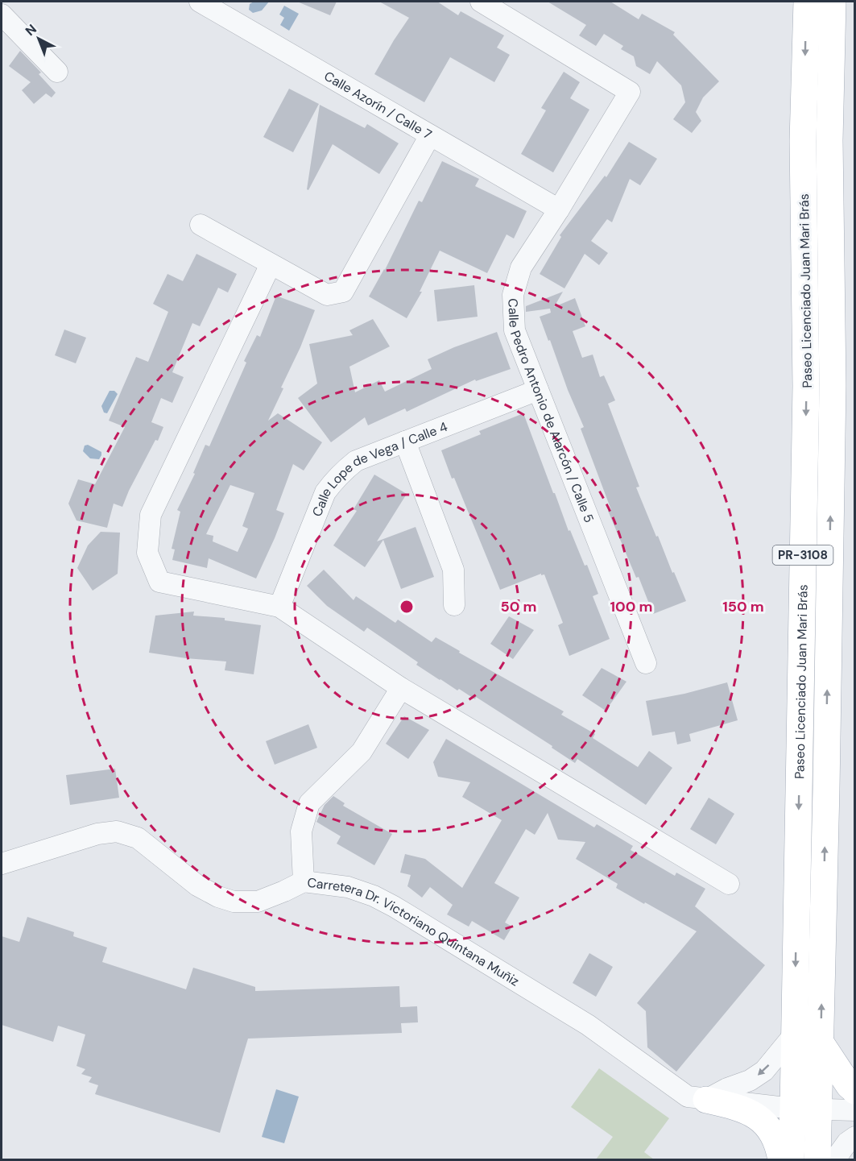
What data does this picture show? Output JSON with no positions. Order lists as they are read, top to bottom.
{
  "streets": {
    "main road": ["Paseo Licenciado Juan Mari Brás", "PR-3108"],
    "street": [
      "Calle Azorín / Calle 7",
      "Calle Pedro Antonio de Alarcón / Calle 5",
      "Calle Lope de Vega / Calle 4",
      "Carretera Dr. Victoriano Quintana Muñiz"
    ]
  },
  "crossings": [
    ["Calle Azorín / Calle 7", "Calle Pedro Antonio de Alarcón / Calle 5"],
    ["Paseo Licenciado Juan Mari Brás", "Carretera Dr. Victoriano Quintana Muñiz"],
    ["Calle Pedro Antonio de Alarcón / Calle 5", "Calle Lope de Vega / Calle 4"]
  ],
  "north": "top left",
  "rings": ["50 m", "100 m", "150 m"]
}
